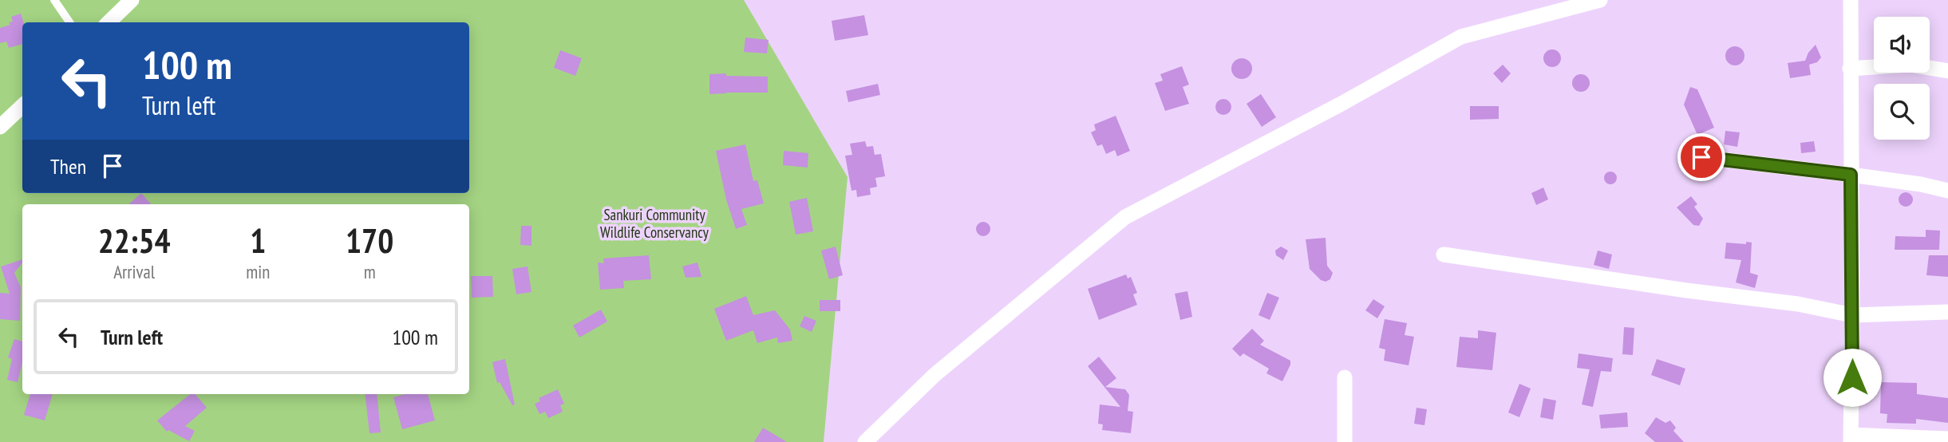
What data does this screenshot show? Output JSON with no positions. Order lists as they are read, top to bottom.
{
  "parks": ["Sankuri Community Wildlife Conservancy"],
  "page": {
    "turn": ["100 m", "Turn left"],
    "then": "Then",
    "eta": [
      "22:54",
      "Arrival",
      "1",
      "min",
      "170",
      "m"
    ],
    "list": [
      {
        "name": "Turn left",
        "value": "100 m"
      }
    ]
  }
}
